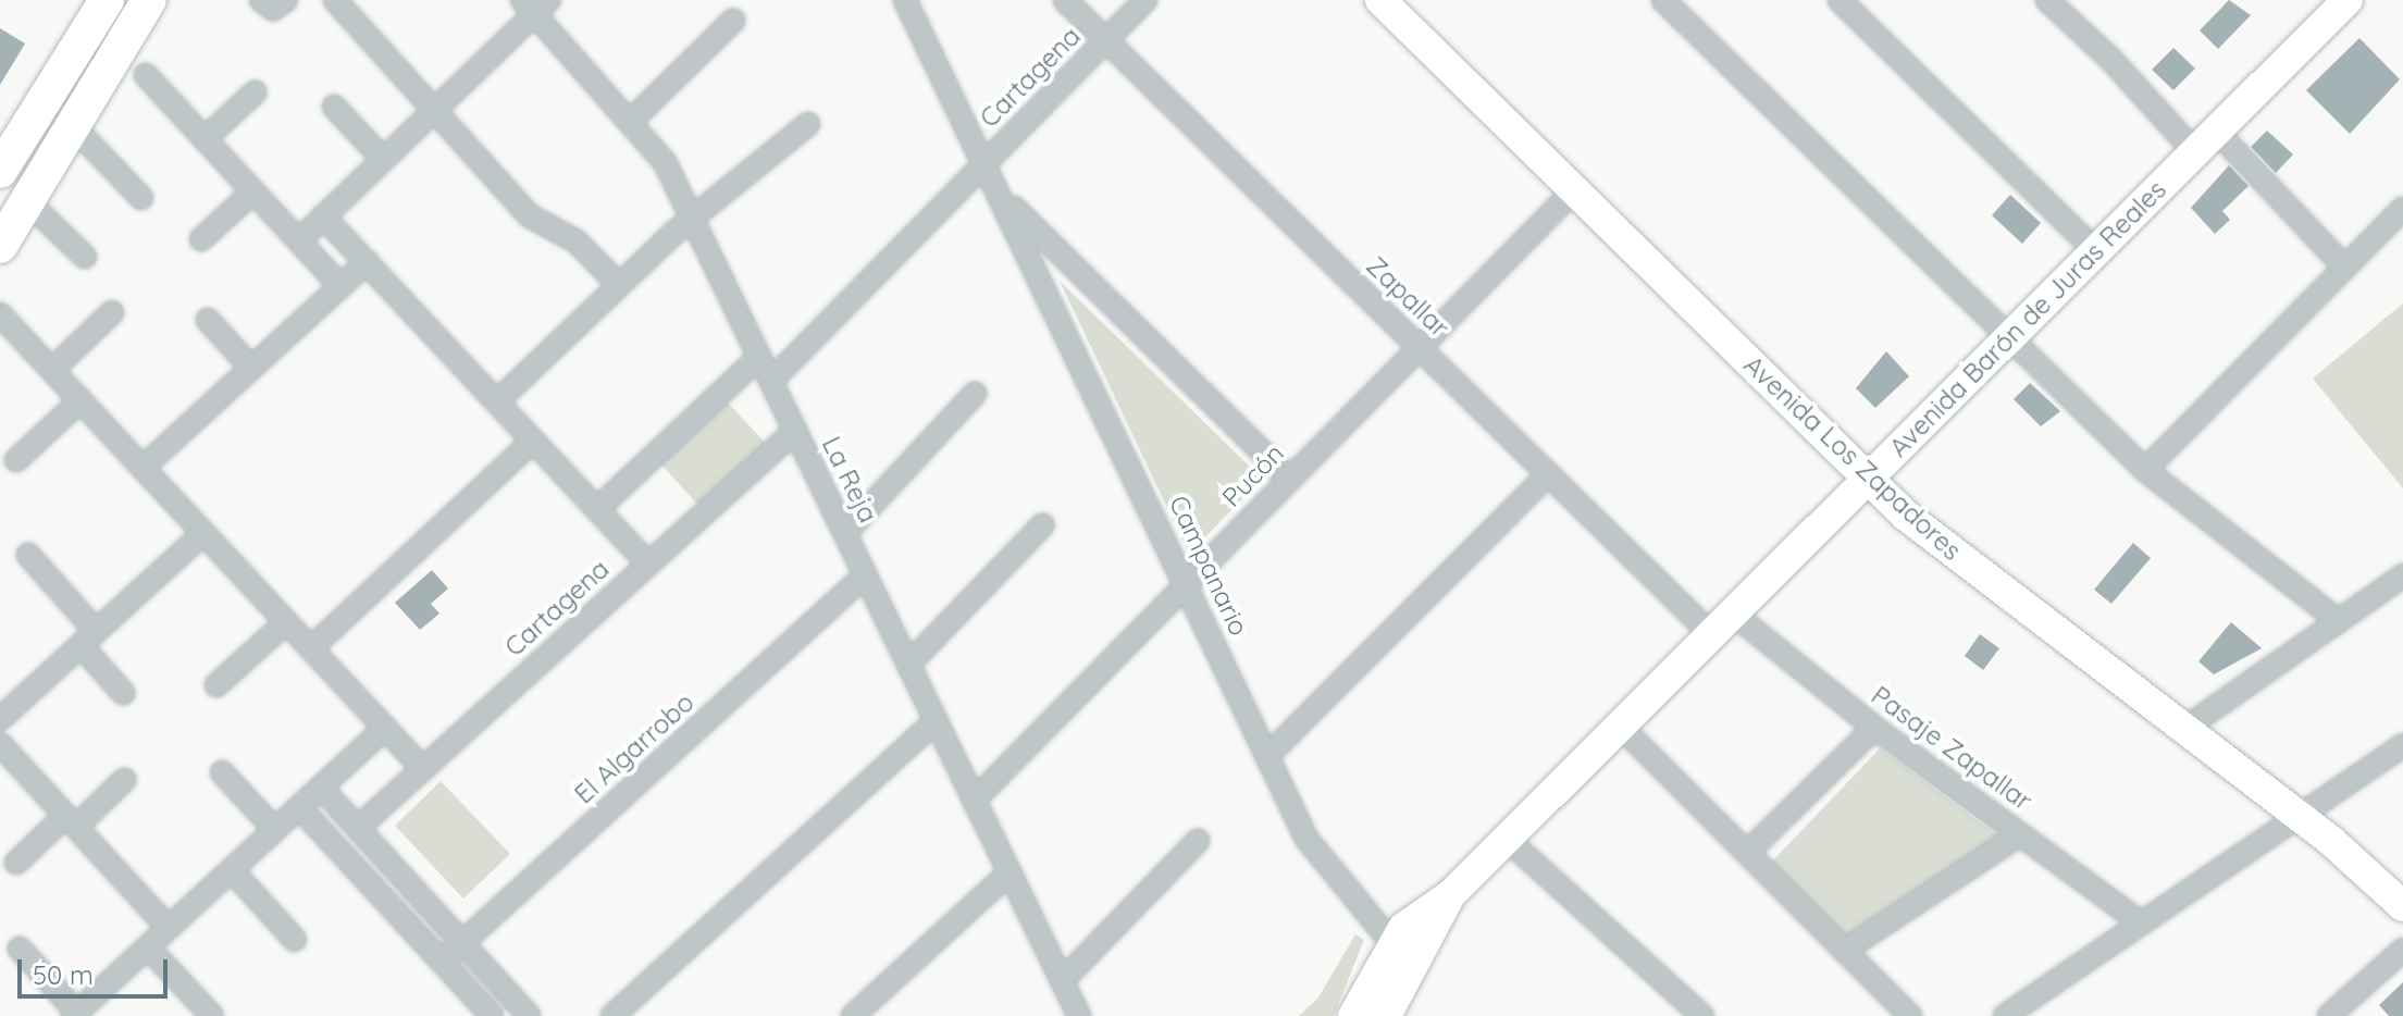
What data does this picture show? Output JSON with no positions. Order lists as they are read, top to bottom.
{
  "streets": {
    "street": [
      "Cartagena",
      "Zapallar",
      "Avenida Barón de Juras Reales",
      "Avenida Los Zapadores",
      "Pucón",
      "La Reja",
      "Campanario",
      "El Algarrobo",
      "Pasaje Zapallar"
    ]
  },
  "crossings": [
    ["Cartagena", "Zapallar"],
    ["Cartagena", "La Reja"],
    ["Cartagena", "Campanario"],
    ["Zapallar", "Avenida Barón de Juras Reales"],
    ["Zapallar", "Pucón"],
    ["Zapallar", "Pasaje Zapallar"],
    ["Avenida Barón de Juras Reales", "Avenida Los Zapadores"],
    ["Avenida Barón de Juras Reales", "Campanario"],
    ["Avenida Barón de Juras Reales", "Pasaje Zapallar"],
    ["Avenida Los Zapadores", "Pucón"],
    ["Pucón", "La Reja"],
    ["Pucón", "Campanario"],
    ["La Reja", "El Algarrobo"]
  ],
  "scale_bar": "50 m"
}
